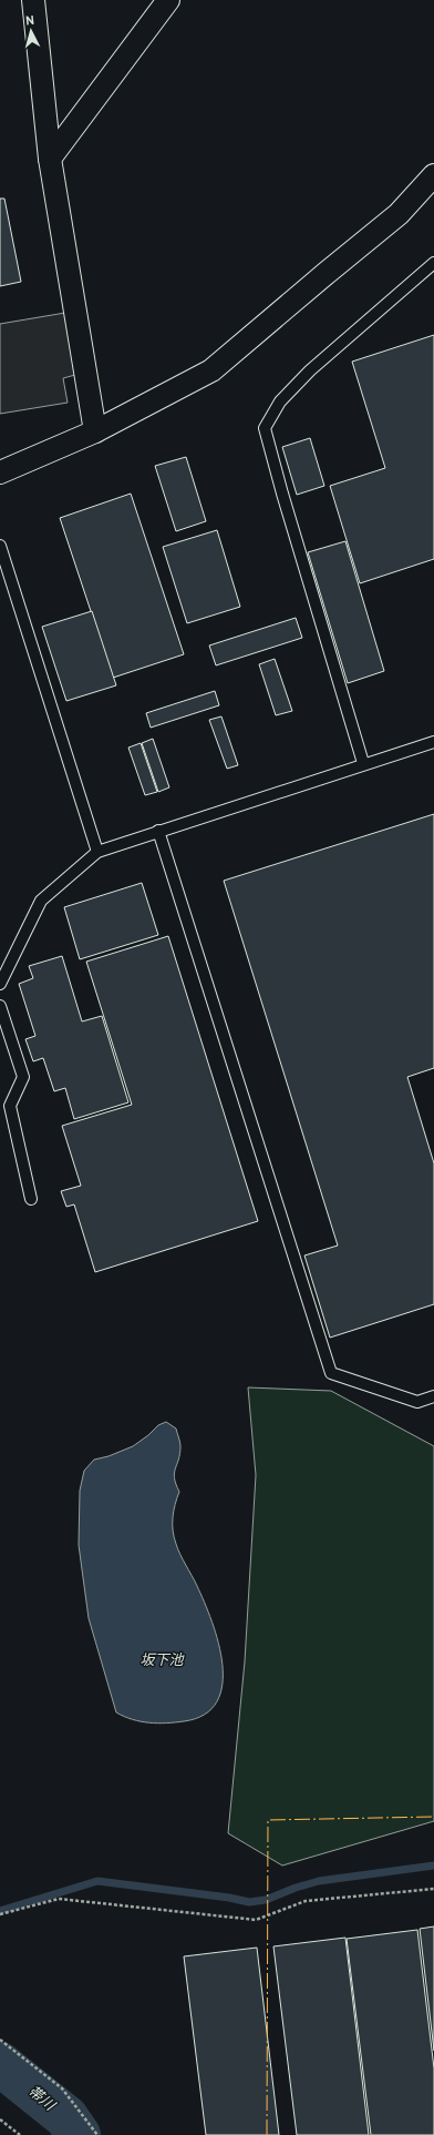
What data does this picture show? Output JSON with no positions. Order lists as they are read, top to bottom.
{
  "water": ["坂下池", "帯川"],
  "north": "top"
}
